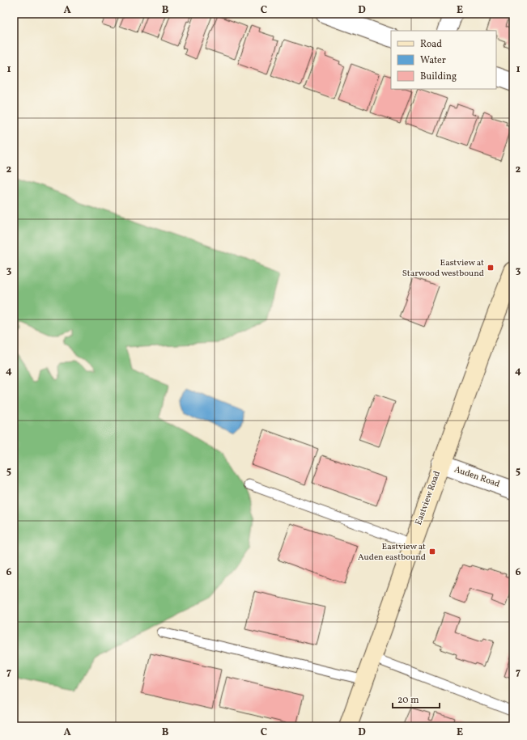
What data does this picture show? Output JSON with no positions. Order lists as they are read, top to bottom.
{
  "streets": {
    "main road": ["Eastview Road"],
    "street": ["Auden Road"]
  },
  "crossings": [
    ["Auden Road", "Eastview Road"]
  ],
  "places": {
    "transit": ["Eastview at Starwood westbound", "Eastview at Auden eastbound"]
  },
  "legend": ["Road", "Water", "Building"],
  "scale_bar": "20 m",
  "grid": {
    "columns": [
      "A",
      "B",
      "C",
      "D",
      "E"
    ],
    "rows": [
      "1",
      "2",
      "3",
      "4",
      "5",
      "6",
      "7"
    ]
  }
}
